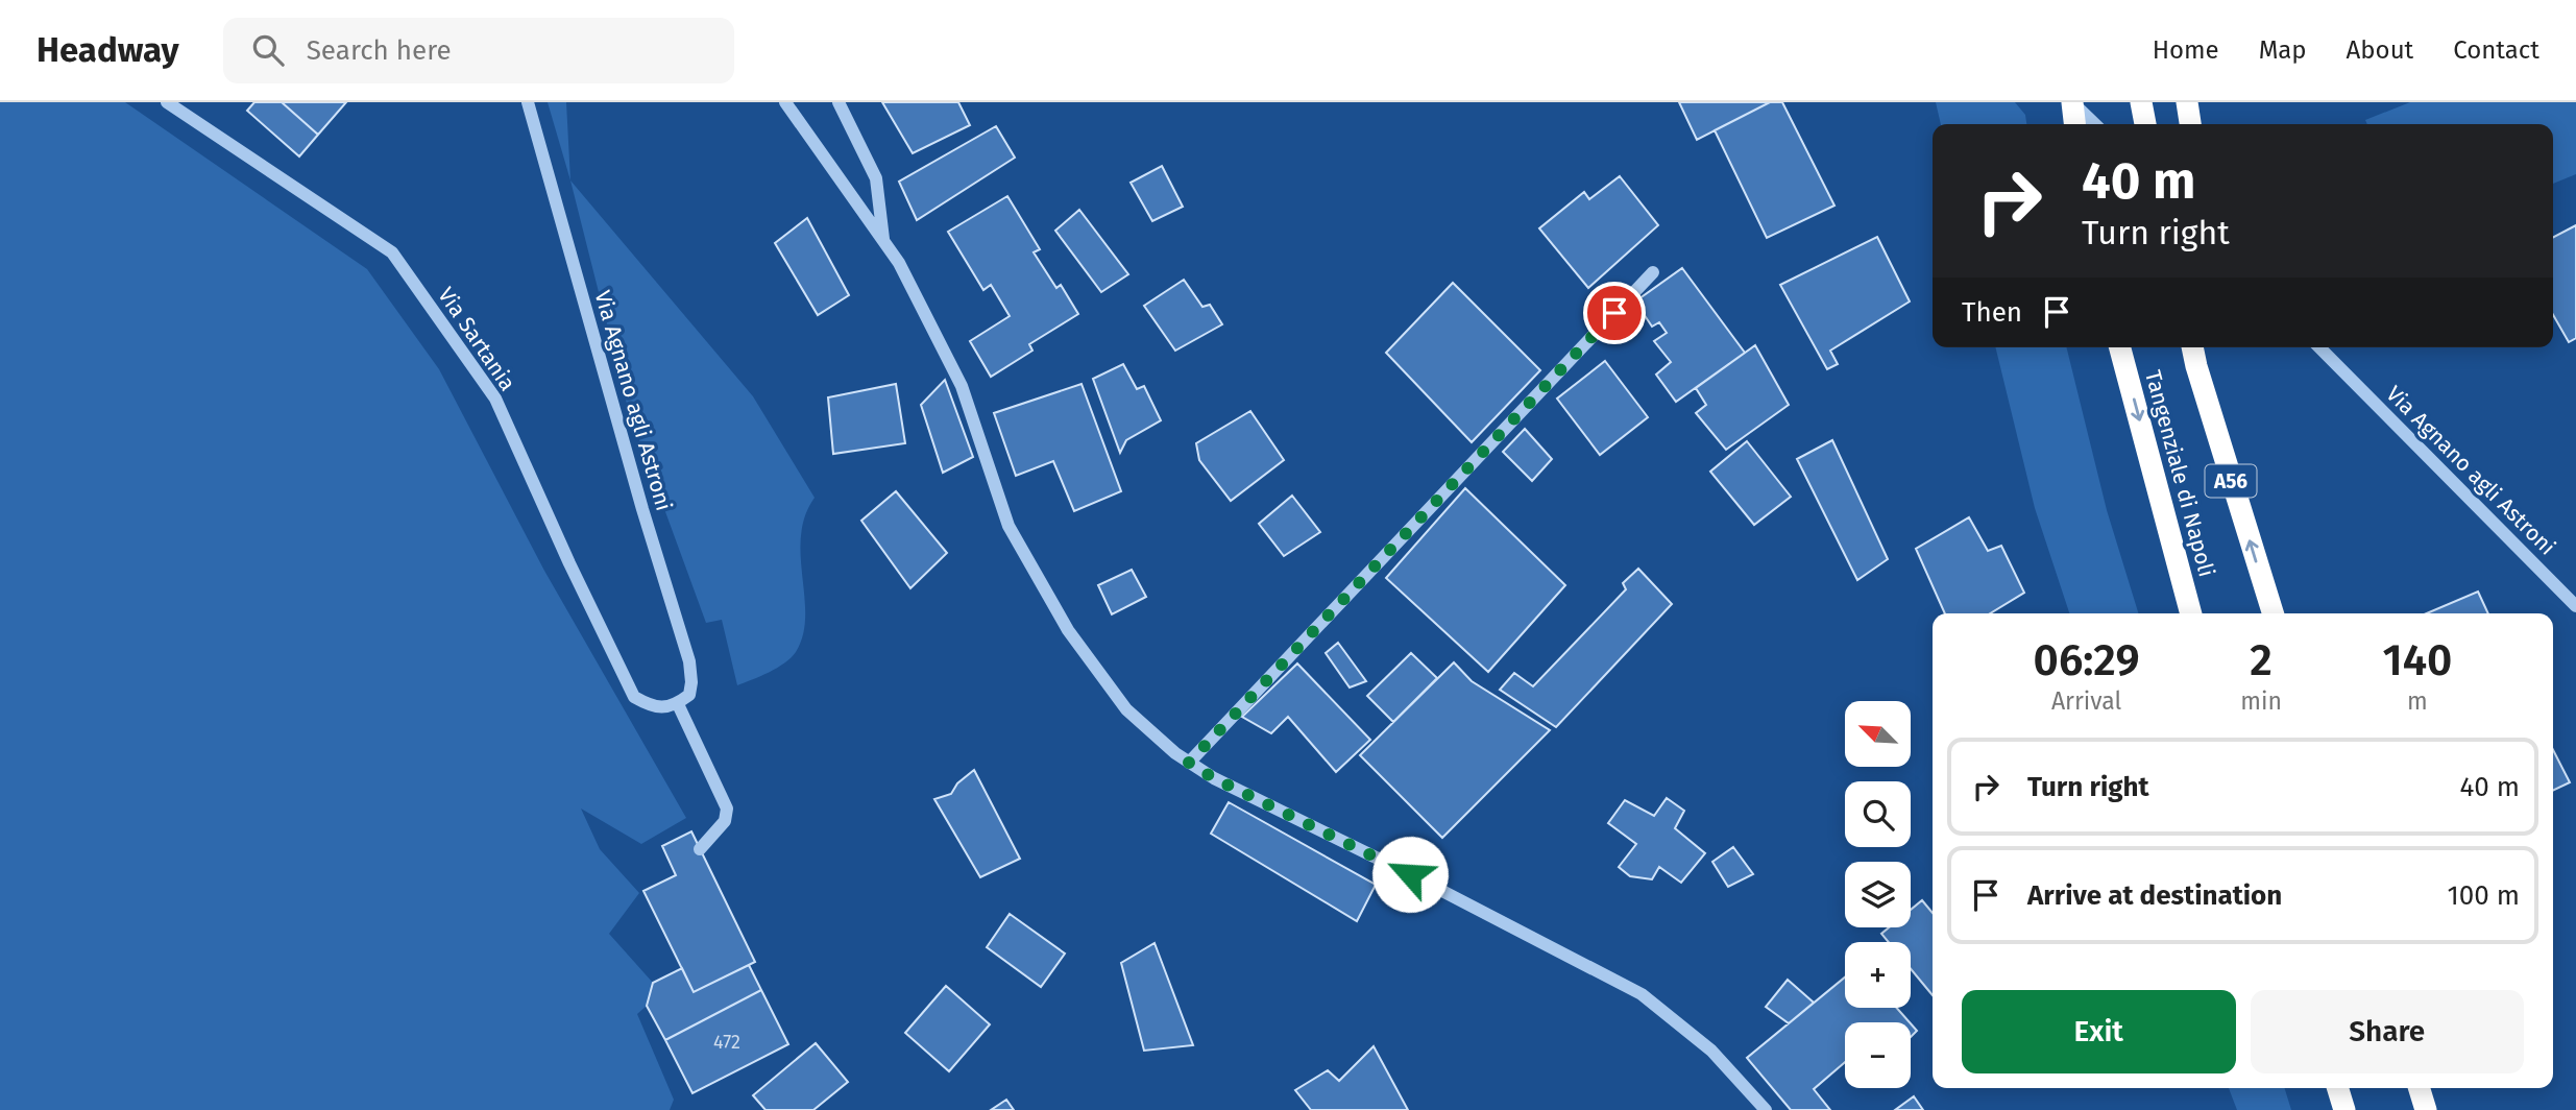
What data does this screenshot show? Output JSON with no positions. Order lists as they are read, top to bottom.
{
  "streets": {
    "highway": ["Tangenziale di Napoli", "A56"],
    "street": ["Via Sartania", "Via Agnano agli Astroni"]
  },
  "crossings": [
    ["Via Sartania", "Via Agnano agli Astroni"]
  ],
  "house_numbers": ["472"],
  "north": "top left",
  "page": {
    "header": "Headway",
    "search": "Search here",
    "nav": [
      "Home",
      "Map",
      "About",
      "Contact"
    ],
    "turn": ["40 m", "Turn right"],
    "then": "Then",
    "eta": [
      "06:29",
      "Arrival",
      "2",
      "min",
      "140",
      "m"
    ],
    "map_buttons": ["+", "−"],
    "list": [
      {
        "name": "Turn right",
        "value": "40 m"
      },
      {
        "name": "Arrive at destination",
        "value": "100 m"
      }
    ],
    "buttons": ["Exit", "Share"]
  }
}
